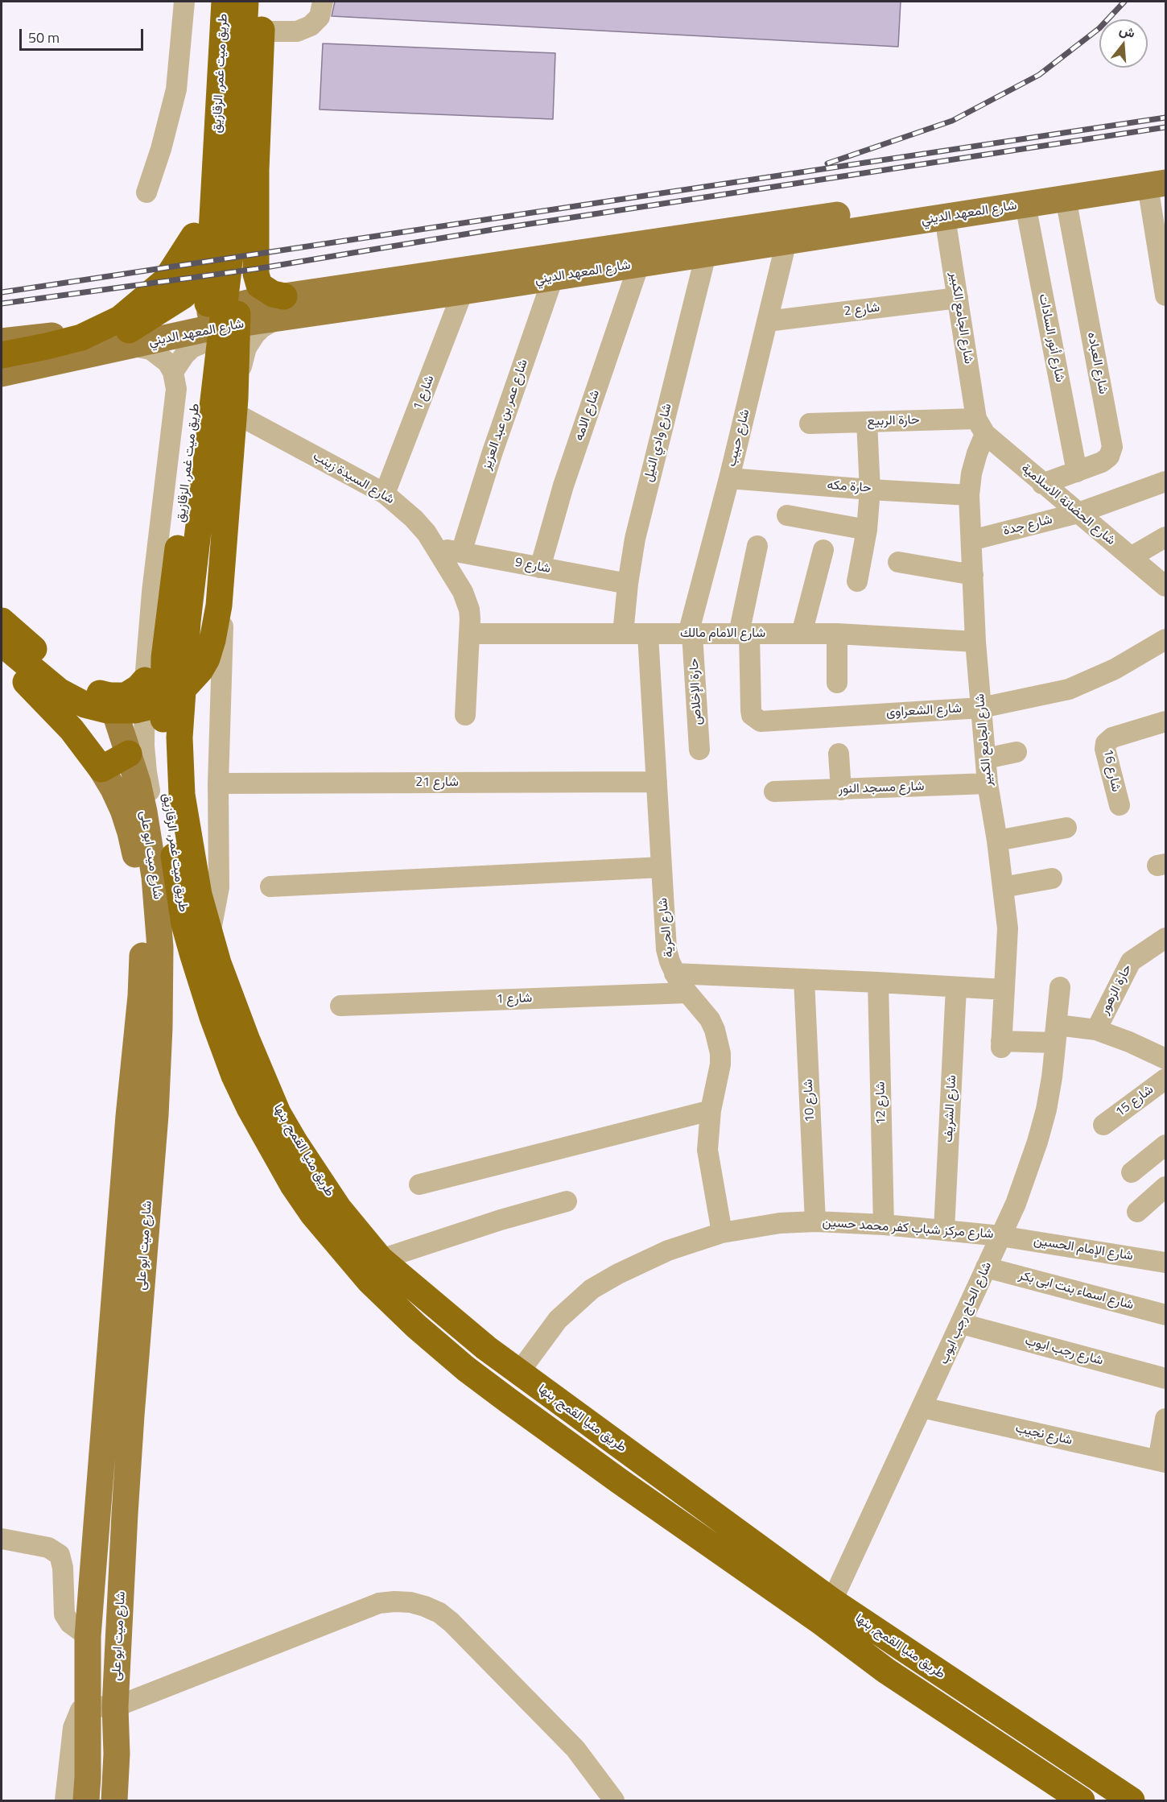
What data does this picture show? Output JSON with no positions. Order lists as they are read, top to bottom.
{
  "streets": {
    "highway": ["طريق ميت غمر, الزقازيق", "طريق منيا القمح, بنها"],
    "main road": ["شارع المعهد الديني", "شارع ميت ابو على"],
    "street": [
      "شارع 2",
      "شارع الجامع الكبير",
      "شارع أنور السادات",
      "شارع العباده",
      "شارع 1",
      "شارع عمر بن عبد العزيز",
      "شارع الامه",
      "حارة الربيع",
      "شارع حبيب",
      "شارع وادي النيل",
      "شارع السيدة زينب",
      "حارة مكه",
      "شارع الحضانة الاسلامية",
      "شارع جدة",
      "شارع 9",
      "شارع الامام مالك",
      "حارة الإخلاص",
      "شارع الشعراوى",
      "شارع 16",
      "شارع 21",
      "شارع مسجد النور",
      "شارع الحرية",
      "حارة الزهور",
      "شارع 10",
      "شارع 15",
      "شارع 12",
      "شارع الشريف",
      "شارع مركز شباب كفر محمد حسين",
      "شارع الإمام الحسين",
      "شارع اسماء بنت ابى بكر",
      "شارع الحاج رجب ايوب",
      "شارع رجب ايوب",
      "شارع نجيب"
    ]
  },
  "crossings": [
    ["طريق ميت غمر, الزقازيق", "شارع المعهد الديني"],
    ["طريق ميت غمر, الزقازيق", "طريق منيا القمح, بنها"],
    ["شارع المعهد الديني", "شارع الجامع الكبير"],
    ["شارع المعهد الديني", "شارع أنور السادات"],
    ["شارع المعهد الديني", "شارع العباده"],
    ["شارع المعهد الديني", "شارع 1"],
    ["شارع المعهد الديني", "شارع عمر بن عبد العزيز"],
    ["شارع المعهد الديني", "شارع الامه"],
    ["شارع المعهد الديني", "شارع حبيب"],
    ["شارع المعهد الديني", "شارع وادي النيل"],
    ["شارع 2", "شارع الجامع الكبير"],
    ["شارع 2", "شارع حبيب"],
    ["شارع الجامع الكبير", "حارة الربيع"],
    ["شارع الجامع الكبير", "حارة مكه"],
    ["شارع الجامع الكبير", "شارع الحضانة الاسلامية"],
    ["شارع الجامع الكبير", "شارع جدة"],
    ["شارع الجامع الكبير", "شارع الامام مالك"],
    ["شارع الجامع الكبير", "شارع الشعراوى"],
    ["شارع الجامع الكبير", "شارع مسجد النور"],
    ["شارع الجامع الكبير", "شارع الحاج رجب ايوب"],
    ["شارع أنور السادات", "شارع العباده"],
    ["شارع العباده", "شارع الحضانة الاسلامية"],
    ["شارع 1", "شارع السيدة زينب"],
    ["شارع 1", "شارع الحرية"],
    ["شارع عمر بن عبد العزيز", "شارع 9"],
    ["شارع الامه", "شارع 9"],
    ["حارة الربيع", "شارع الحضانة الاسلامية"],
    ["شارع حبيب", "حارة مكه"],
    ["شارع حبيب", "شارع الامام مالك"],
    ["شارع حبيب", "حارة الإخلاص"],
    ["شارع وادي النيل", "شارع 9"],
    ["شارع وادي النيل", "شارع الامام مالك"],
    ["شارع السيدة زينب", "شارع 9"],
    ["شارع السيدة زينب", "شارع الامام مالك"],
    ["شارع الحضانة الاسلامية", "شارع جدة"],
    ["شارع الامام مالك", "حارة الإخلاص"],
    ["شارع الامام مالك", "شارع الشعراوى"],
    ["شارع الامام مالك", "شارع الحرية"],
    ["شارع 21", "شارع الحرية"],
    ["شارع الحرية", "شارع مركز شباب كفر محمد حسين"],
    ["شارع 10", "شارع مركز شباب كفر محمد حسين"],
    ["شارع 12", "شارع مركز شباب كفر محمد حسين"],
    ["شارع الشريف", "شارع مركز شباب كفر محمد حسين"],
    ["طريق منيا القمح, بنها", "شارع مركز شباب كفر محمد حسين"],
    ["طريق منيا القمح, بنها", "شارع الحاج رجب ايوب"],
    ["شارع مركز شباب كفر محمد حسين", "شارع الإمام الحسين"],
    ["شارع مركز شباب كفر محمد حسين", "شارع الحاج رجب ايوب"],
    ["شارع الإمام الحسين", "شارع الحاج رجب ايوب"],
    ["شارع اسماء بنت ابى بكر", "شارع الحاج رجب ايوب"],
    ["شارع الحاج رجب ايوب", "شارع رجب ايوب"],
    ["شارع الحاج رجب ايوب", "شارع نجيب"]
  ],
  "scale_bar": "50 m",
  "north": "top"
}
